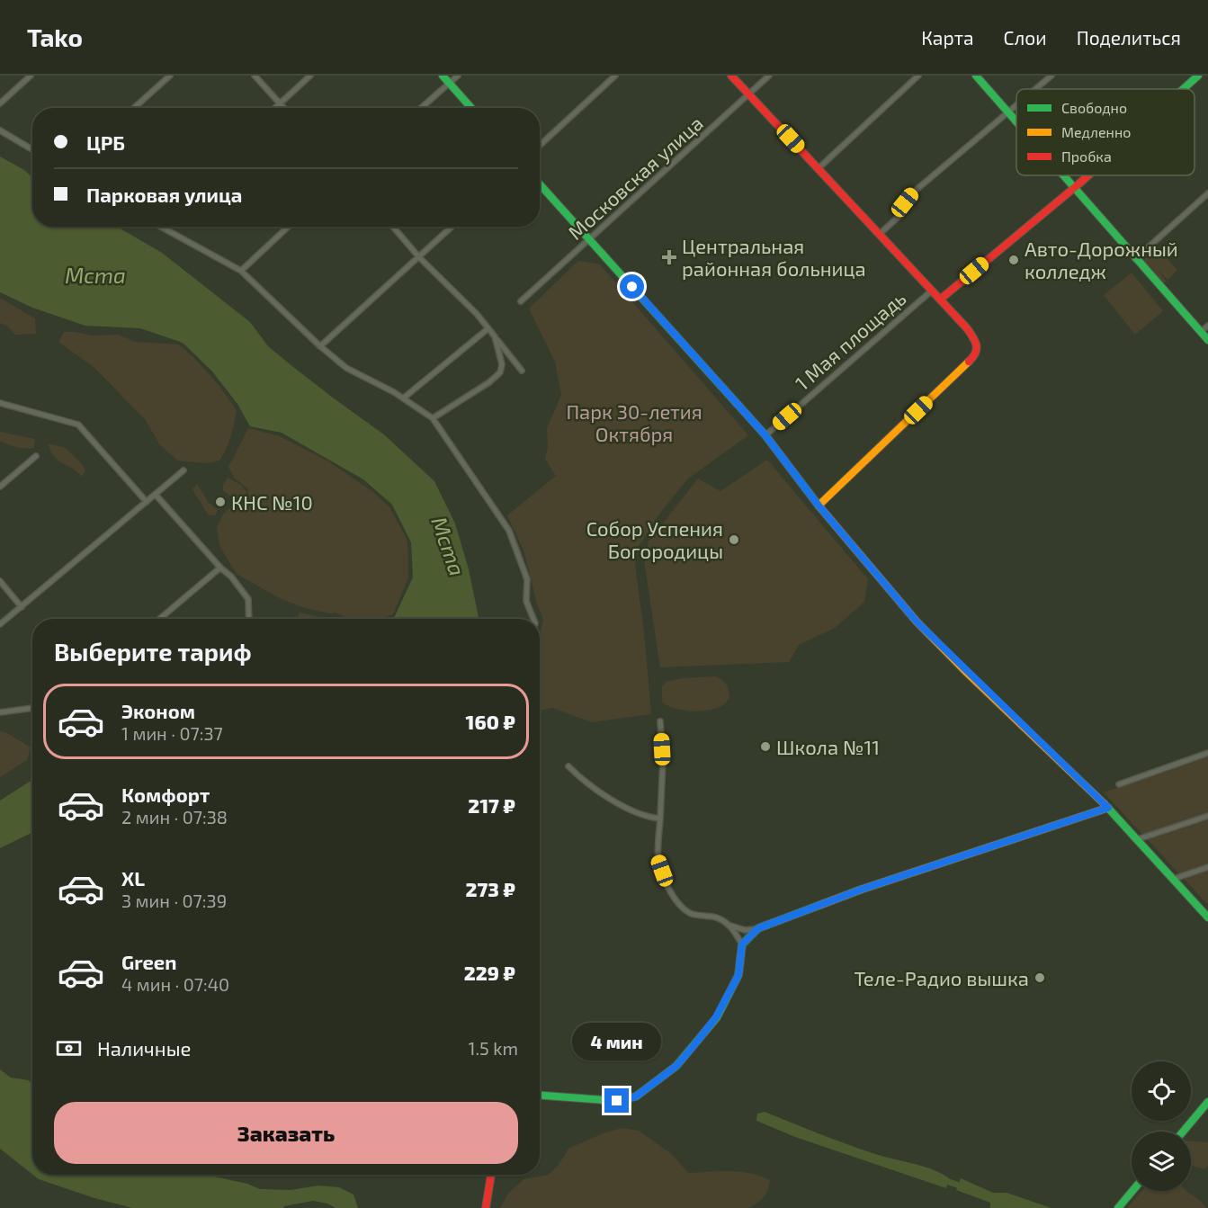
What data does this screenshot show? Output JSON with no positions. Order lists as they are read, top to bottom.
{
  "streets": {
    "street": ["Московская улица", "1 Мая площадь"]
  },
  "water": ["Мста"],
  "parks": ["Парк 30-летия Октября"],
  "places": {
    "health": ["Центральная районная больница"],
    "other": [
      "Авто-Дорожный колледж",
      "КНС №10",
      "Собор Успения Богородицы",
      "Школа №11",
      "Теле-Радио вышка"
    ]
  },
  "legend": ["Свободно", "Медленно", "Пробка"],
  "page": {
    "header": "Tako",
    "nav": ["Карта", "Слои", "Поделиться"],
    "banner": ["ЦРБ", "Парковая улица"],
    "heading": "Выберите тариф",
    "list": [
      {
        "name": "Эконом",
        "note": "1 мин · 07:37",
        "value": "160 ₽"
      },
      {
        "name": "Комфорт",
        "note": "2 мин · 07:38",
        "value": "217 ₽"
      },
      {
        "name": "XL",
        "note": "3 мин · 07:39",
        "value": "273 ₽"
      },
      {
        "name": "Green",
        "note": "4 мин · 07:40",
        "value": "229 ₽"
      }
    ],
    "pay": ["Наличные", "1.5 km"],
    "bubble": "4 мин",
    "buttons": "Заказать"
  }
}
